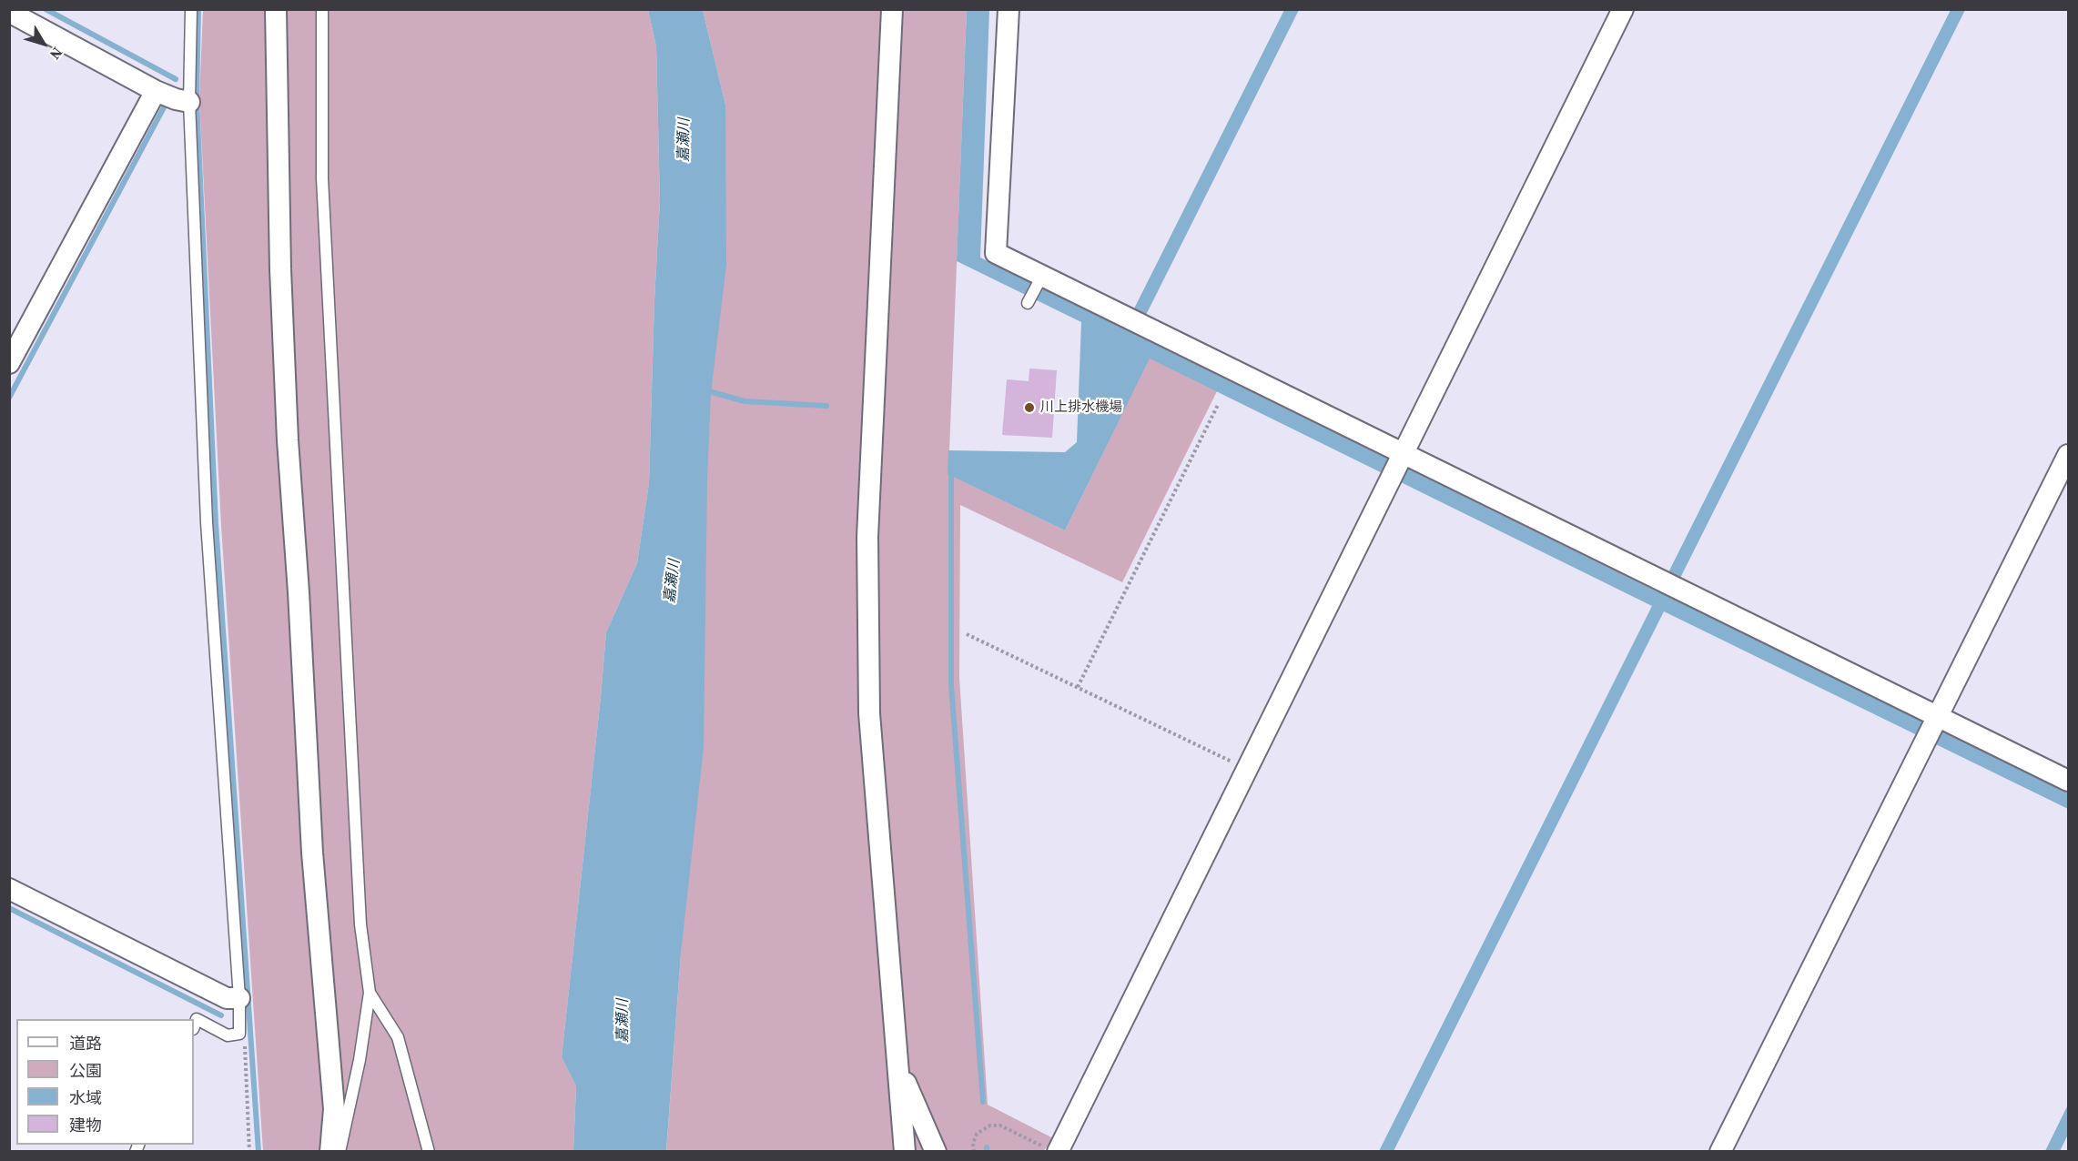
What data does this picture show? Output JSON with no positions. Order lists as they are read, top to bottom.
{
  "water": ["嘉瀬川"],
  "places": ["川上排水機場"],
  "legend": [
    "道路",
    "公園",
    "水域",
    "建物"
  ],
  "north": "bottom right"
}
